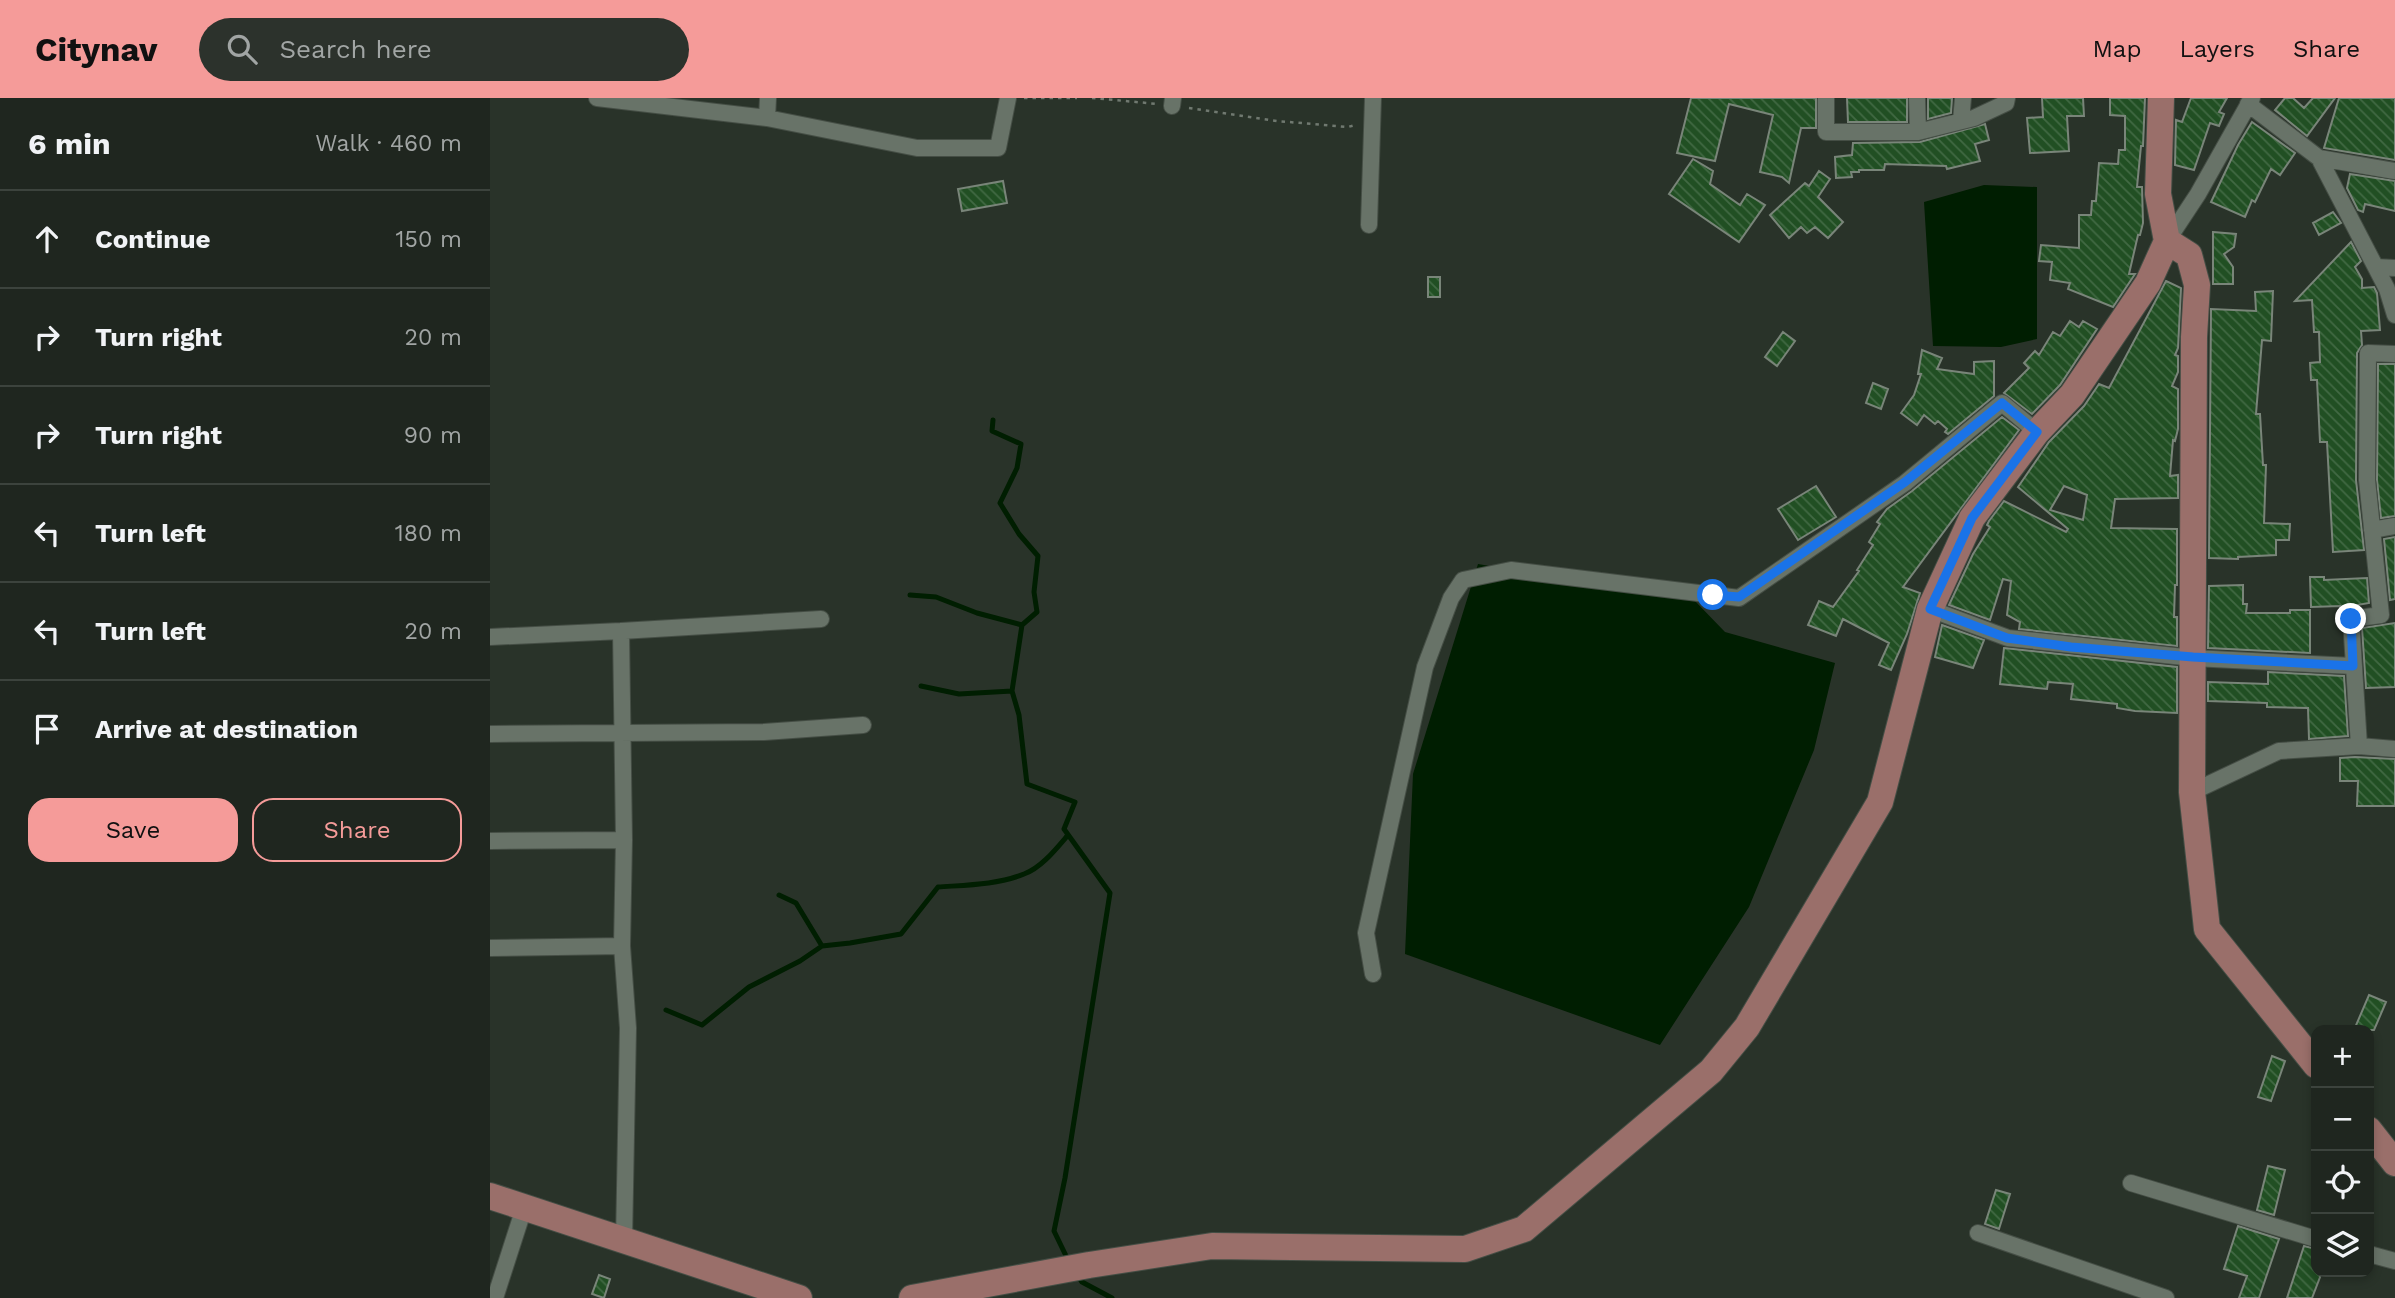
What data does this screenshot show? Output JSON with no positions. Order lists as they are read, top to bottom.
{
  "page": {
    "header": "Citynav",
    "search": "Search here",
    "nav": ["Map", "Layers", "Share"],
    "heading": ["6 min", "Walk · 460 m"],
    "list": [
      ["Continue", "150 m"],
      ["Turn right", "20 m"],
      ["Turn right", "90 m"],
      ["Turn left", "180 m"],
      ["Turn left", "20 m"],
      "Arrive at destination"
    ],
    "buttons": ["Save", "Share"],
    "map_buttons": ["+", "−"]
  }
}
